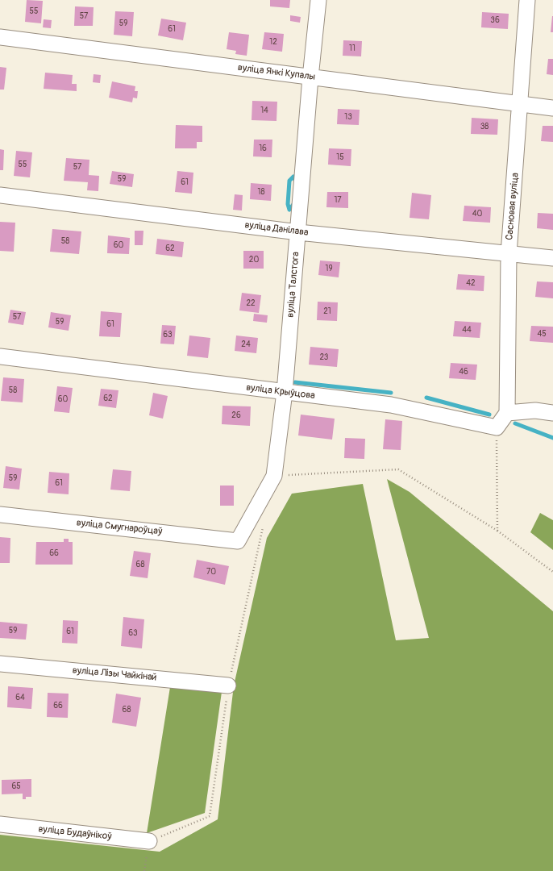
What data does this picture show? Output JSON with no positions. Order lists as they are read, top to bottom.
{
  "streets": {
    "street": [
      "вуліца Янкі Купалы",
      "Сасновая вуліца",
      "вуліца Данілава",
      "вуліца Талстога",
      "вуліца Крыўцова",
      "вуліца Смугнароўцаў",
      "вуліца Лізы Чайкінай",
      "вуліца Будаўнікоў"
    ]
  },
  "crossings": [
    ["вуліца Янкі Купалы", "Сасновая вуліца"],
    ["вуліца Янкі Купалы", "вуліца Талстога"],
    ["Сасновая вуліца", "вуліца Данілава"],
    ["вуліца Данілава", "вуліца Талстога"],
    ["вуліца Талстога", "вуліца Крыўцова"],
    ["вуліца Талстога", "вуліца Смугнароўцаў"]
  ],
  "house_numbers": [
    "55",
    "57",
    "36",
    "59",
    "61",
    "12",
    "11",
    "14",
    "13",
    "38",
    "16",
    "15",
    "55",
    "57",
    "59",
    "61",
    "18",
    "17",
    "40",
    "58",
    "60",
    "62",
    "20",
    "19",
    "42",
    "22",
    "21",
    "57",
    "59",
    "61",
    "44",
    "45",
    "63",
    "24",
    "23",
    "46",
    "58",
    "62",
    "60",
    "26",
    "59",
    "61",
    "66",
    "68",
    "70",
    "59",
    "61",
    "63",
    "64",
    "66",
    "68",
    "65"
  ]
}
